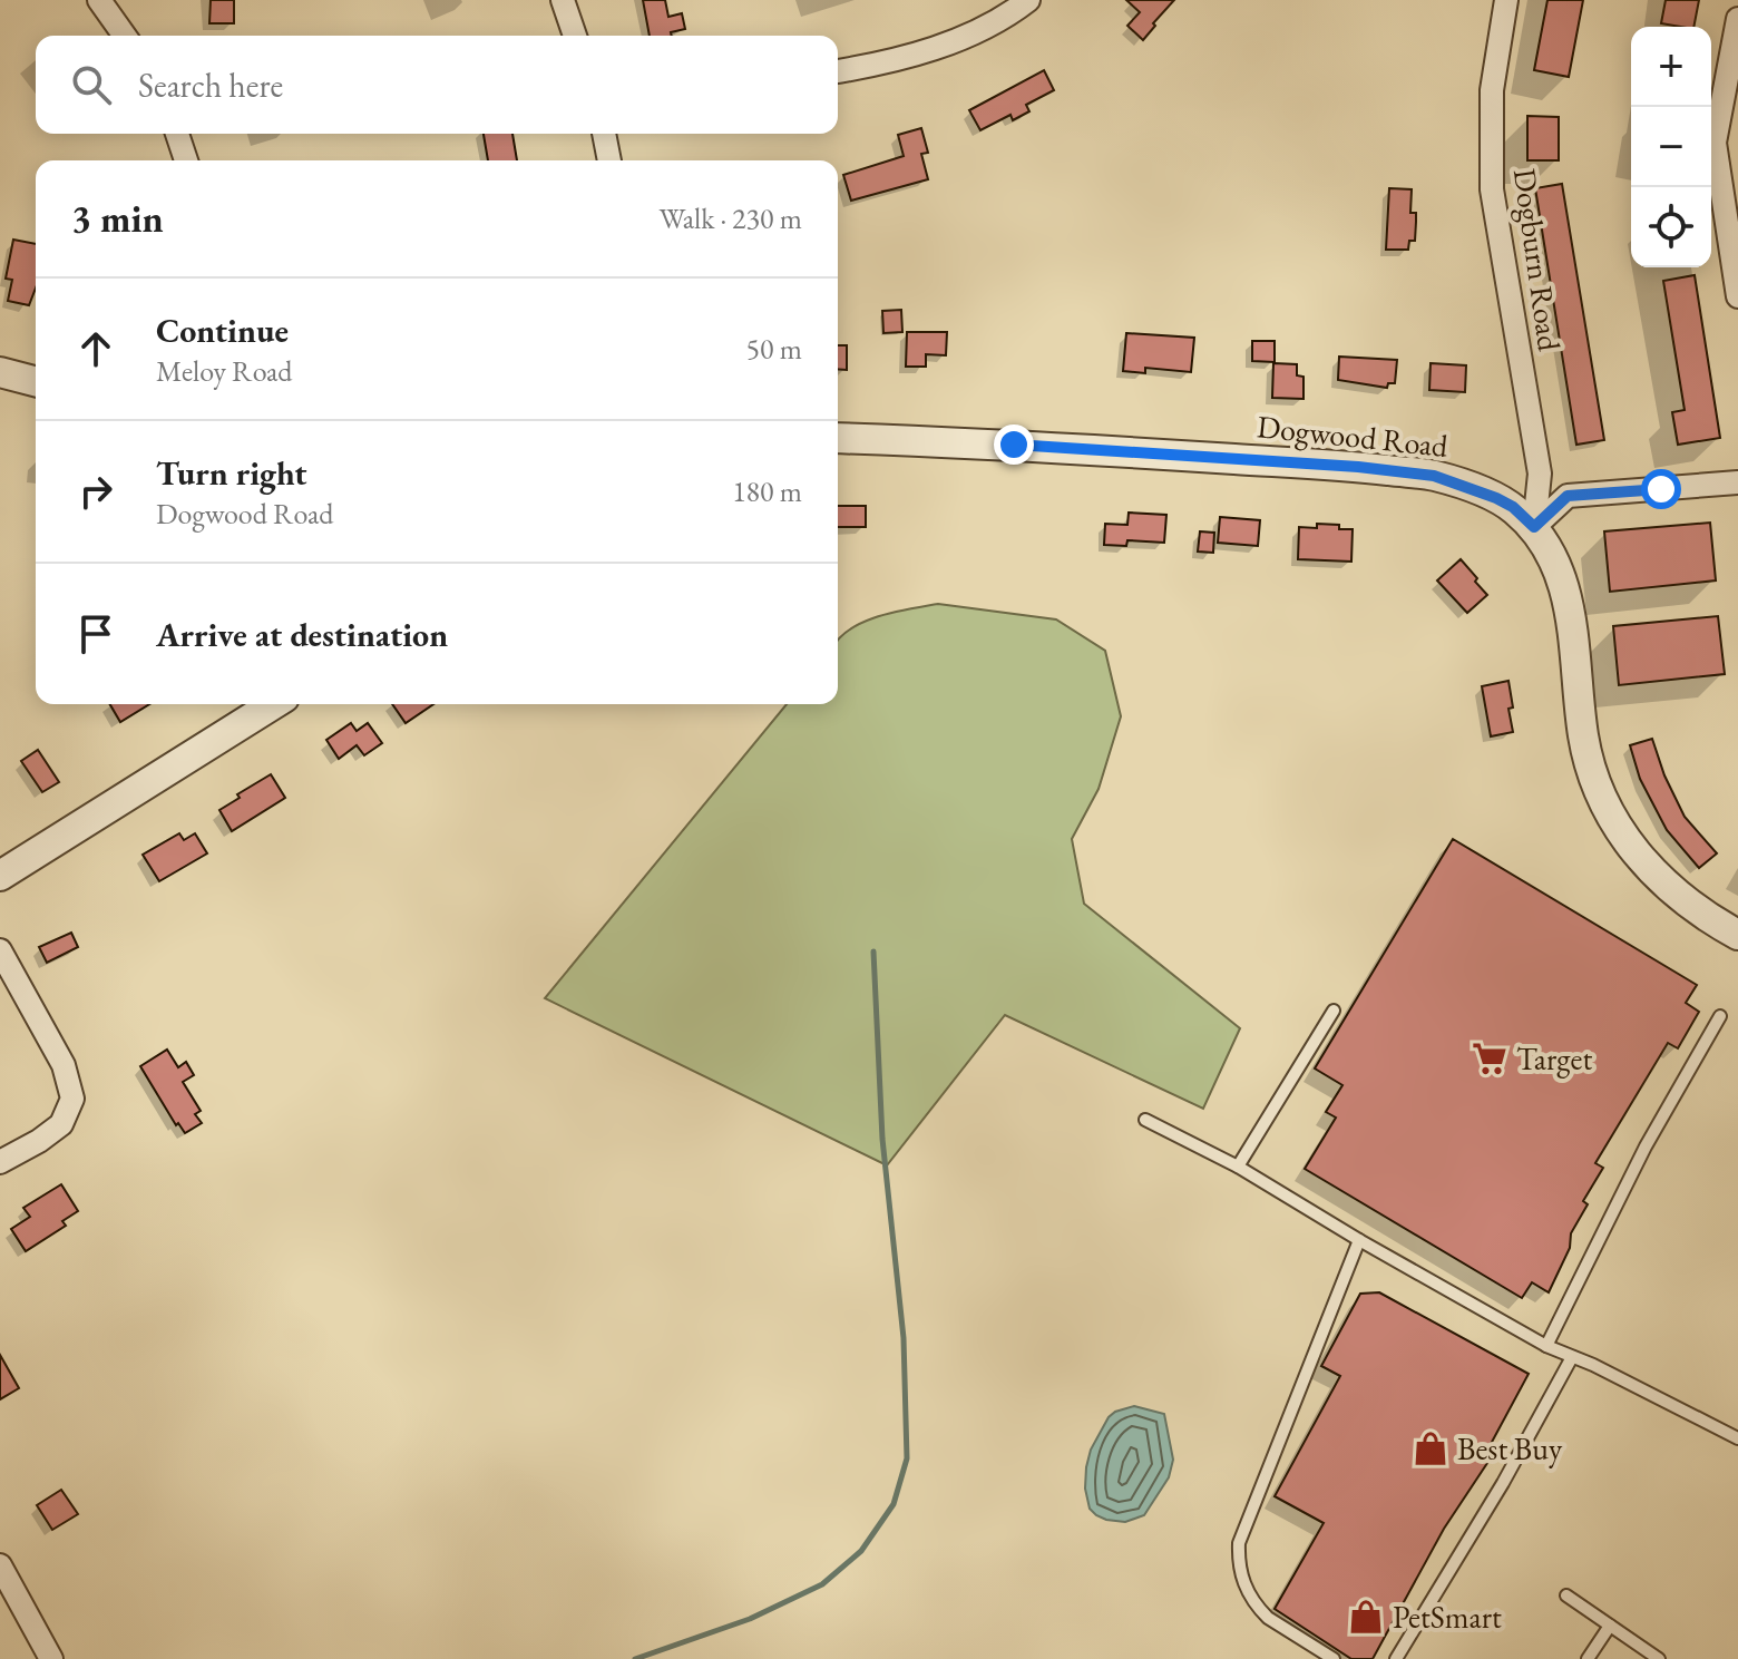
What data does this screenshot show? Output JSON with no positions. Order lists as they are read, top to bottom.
{
  "streets": {
    "street": ["Dogburn Road", "Dogwood Road"]
  },
  "crossings": [
    ["Dogburn Road", "Dogwood Road"]
  ],
  "places": {
    "supermarket": ["Target"],
    "shop": ["Best Buy", "PetSmart"]
  },
  "page": {
    "map_buttons": ["+", "−"],
    "search": "Search here",
    "heading": ["3 min", "Walk · 230 m"],
    "list": [
      ["Continue", "Meloy Road", "50 m"],
      ["Turn right", "Dogwood Road", "180 m"],
      "Arrive at destination"
    ]
  }
}
